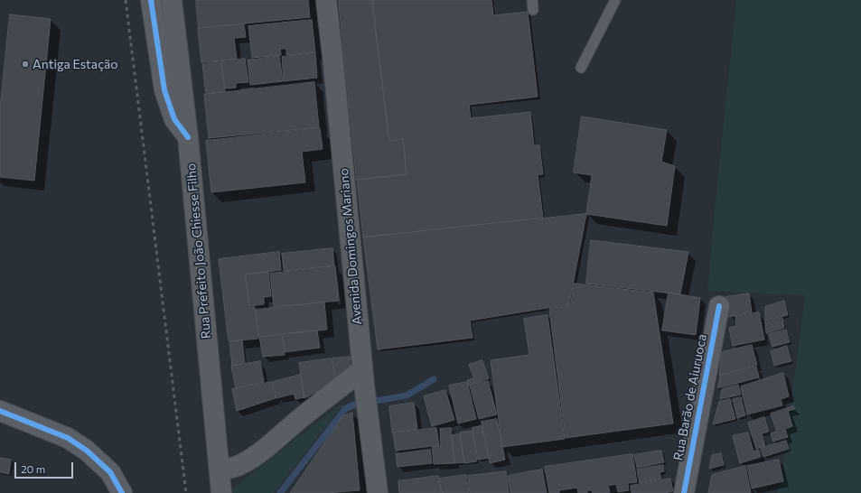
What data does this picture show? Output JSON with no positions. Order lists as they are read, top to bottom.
{
  "streets": {
    "main road": ["Avenida Domingos Mariano", "Rua Prefeito João Chiesse Filho"],
    "street": ["Rua Barão de Aiuruoca"]
  },
  "places": ["Antiga Estação"],
  "scale_bar": "20 m"
}
